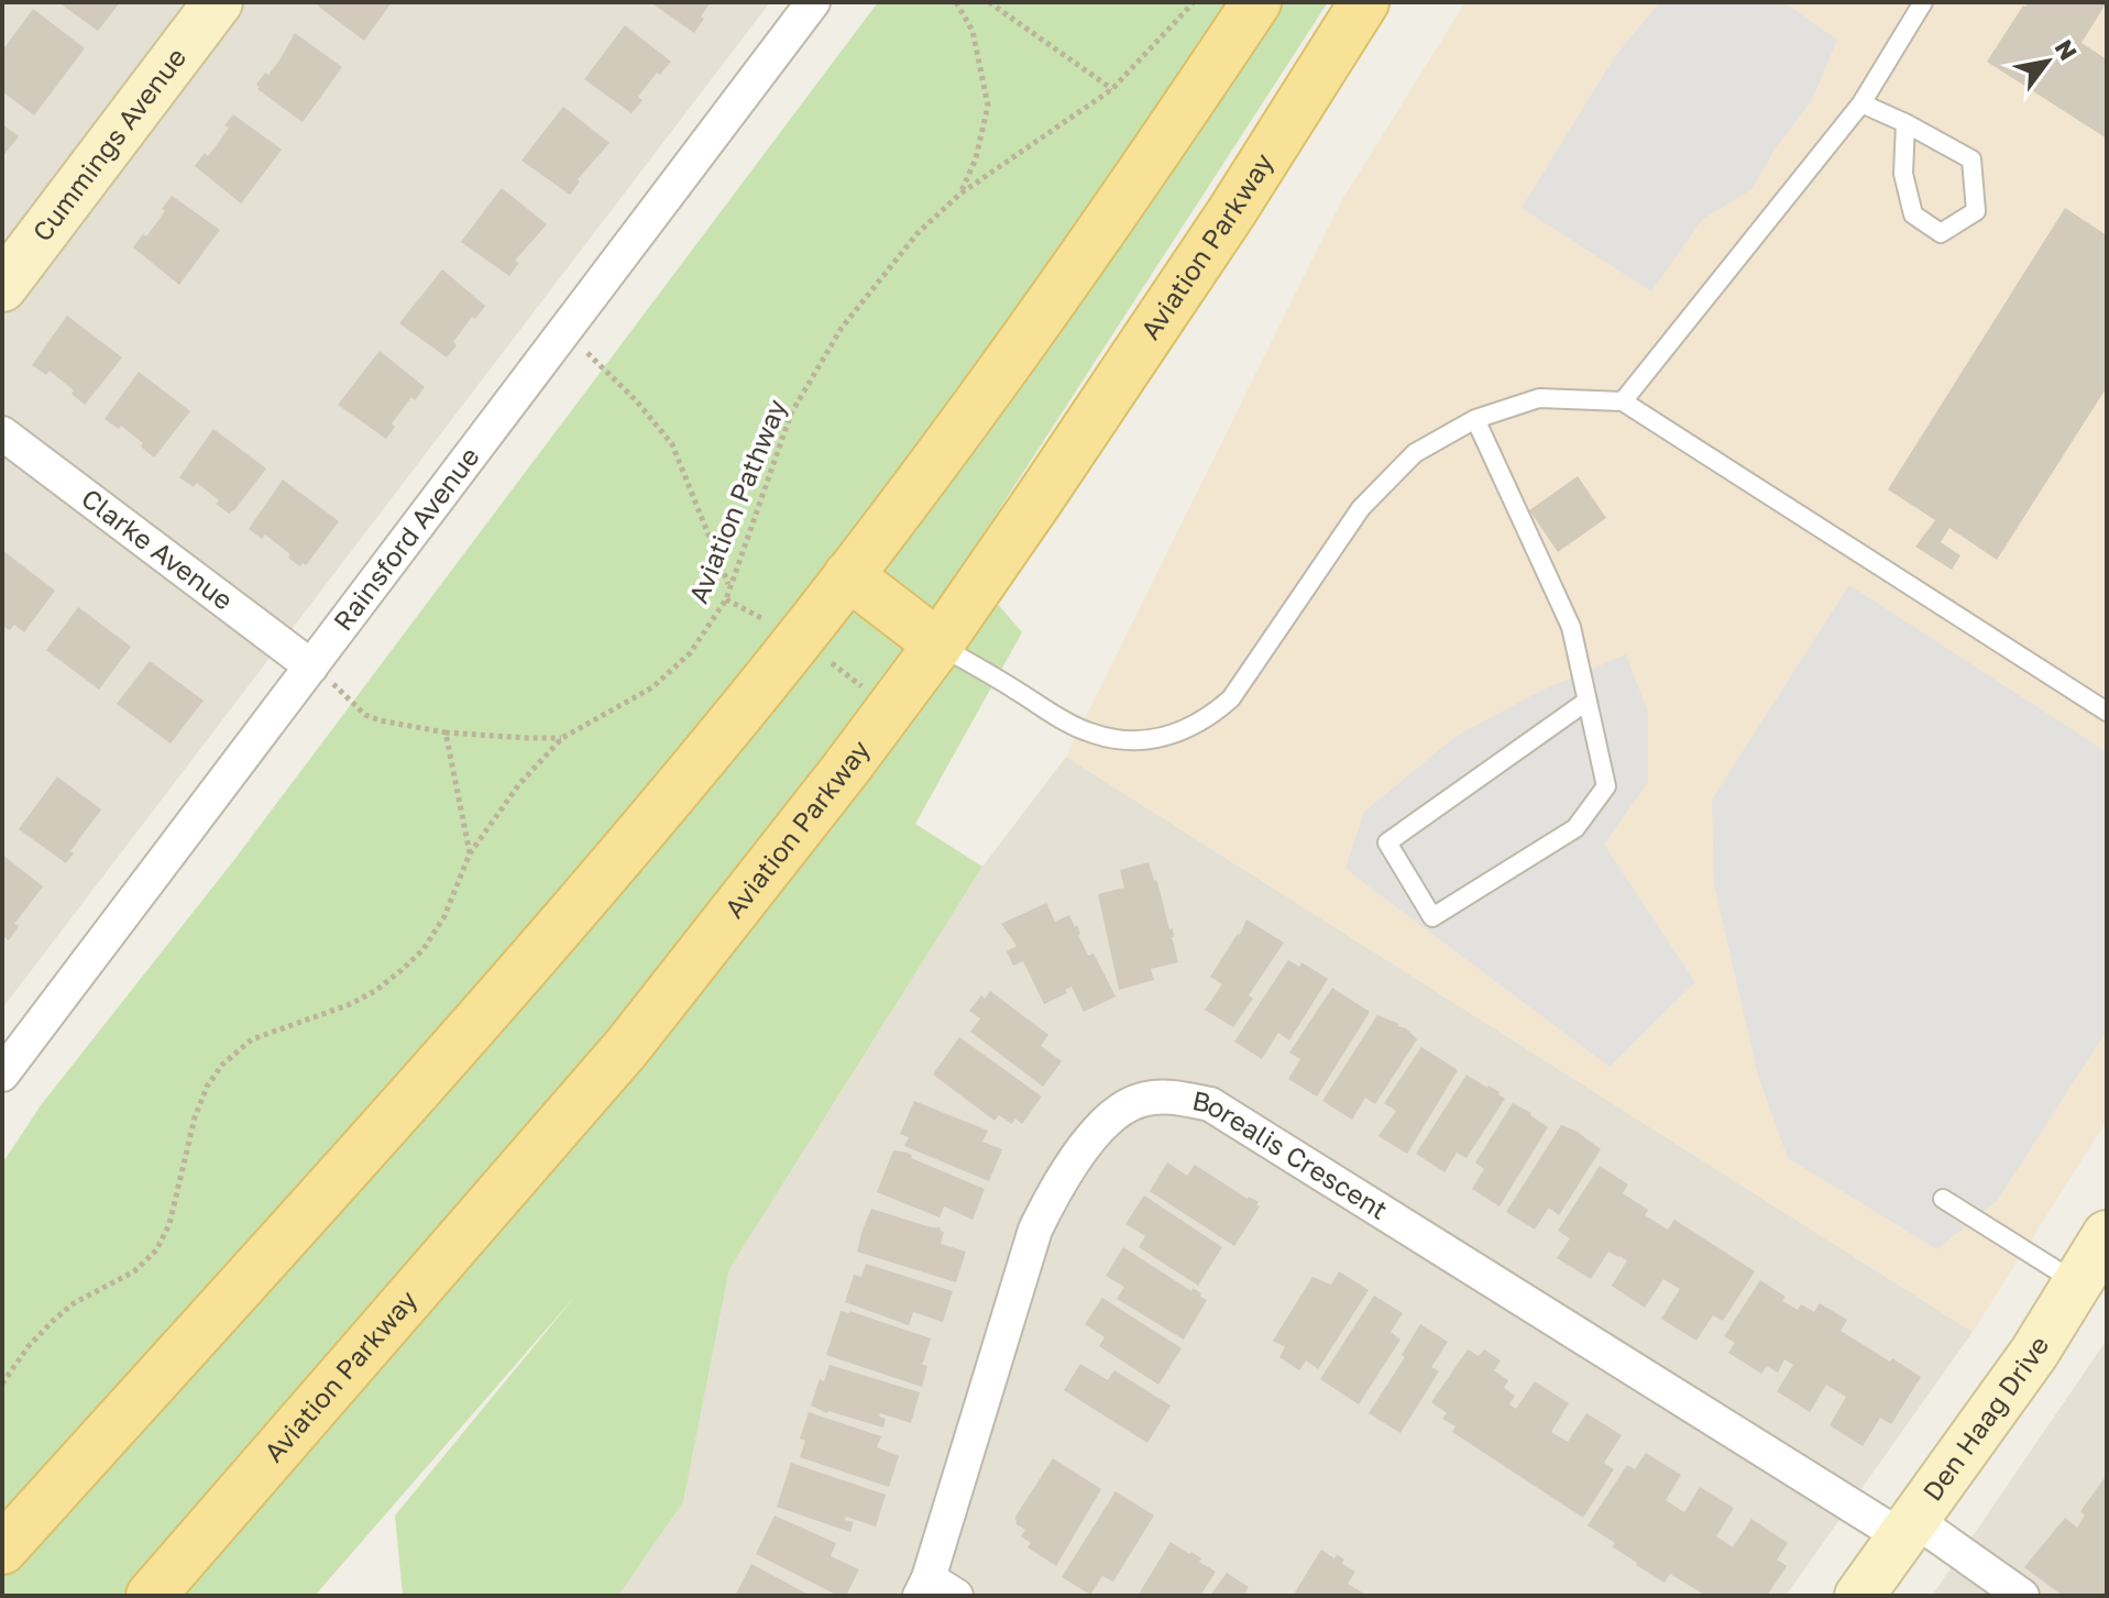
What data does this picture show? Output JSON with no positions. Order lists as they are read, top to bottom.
{
  "streets": {
    "main road": ["Aviation Parkway"],
    "street": [
      "Cummings Avenue",
      "Rainsford Avenue",
      "Clarke Avenue",
      "Borealis Crescent",
      "Den Haag Drive"
    ],
    "path": ["Aviation Pathway"]
  },
  "crossings": [
    ["Rainsford Avenue", "Clarke Avenue"],
    ["Borealis Crescent", "Den Haag Drive"]
  ],
  "north": "top right"
}
